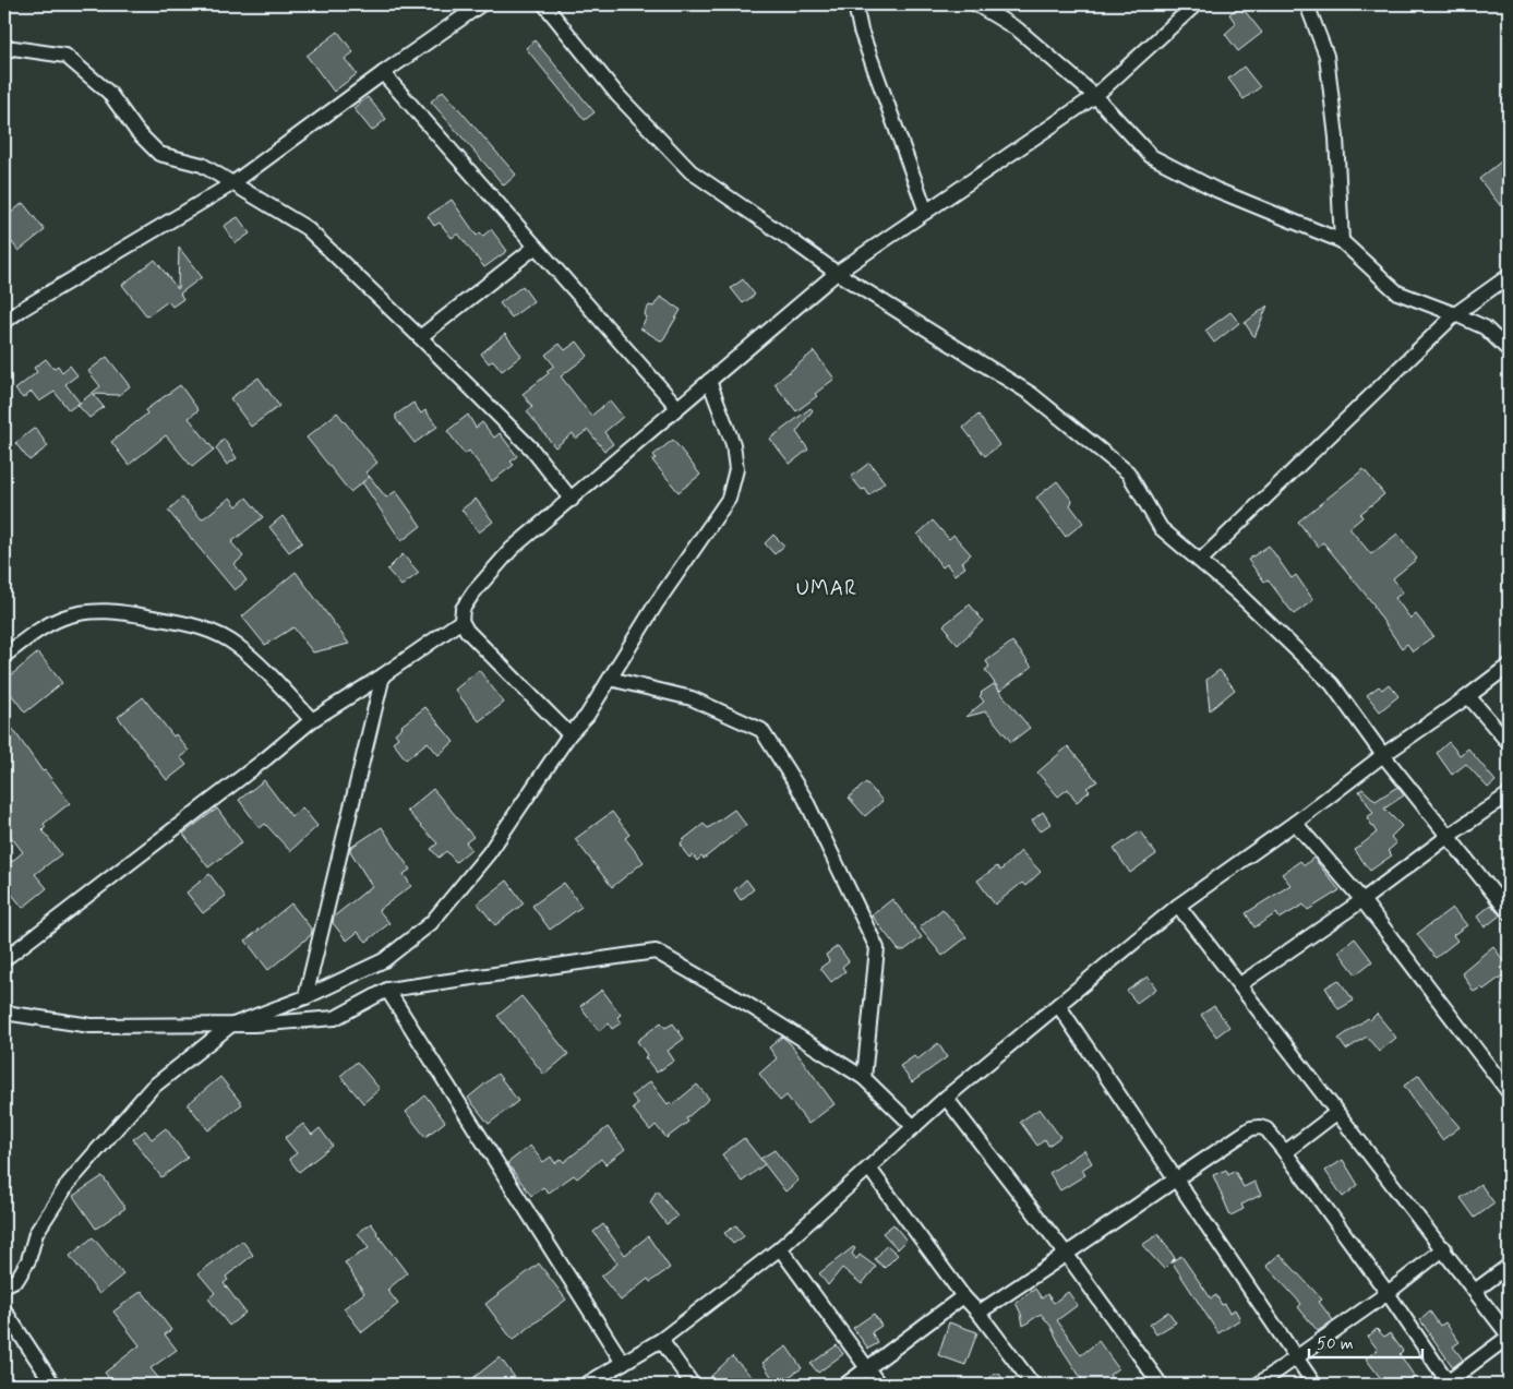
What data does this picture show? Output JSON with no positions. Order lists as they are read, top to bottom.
{
  "districts": ["UMAR"],
  "scale_bar": "50 m"
}
